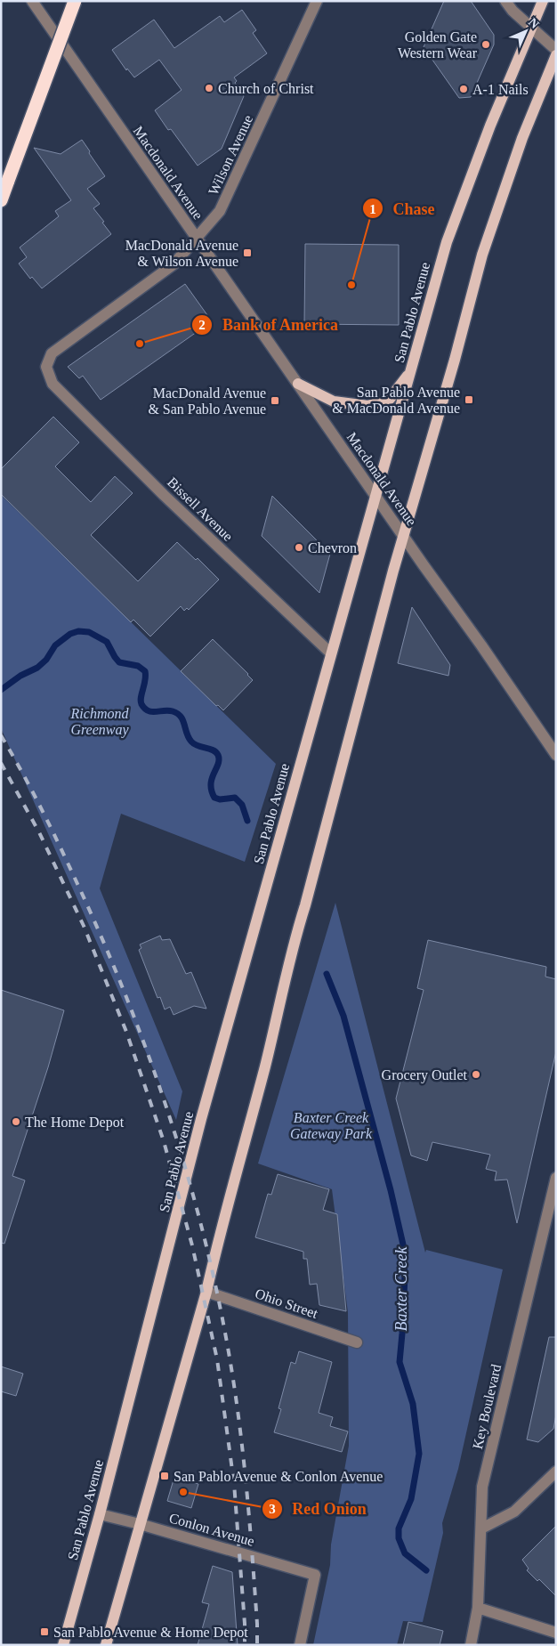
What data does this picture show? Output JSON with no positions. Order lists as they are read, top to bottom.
{
  "streets": {
    "main road": ["San Pablo Avenue"],
    "street": [
      "Wilson Avenue",
      "Macdonald Avenue",
      "Bissell Avenue",
      "Ohio Street",
      "Key Boulevard",
      "Conlon Avenue"
    ]
  },
  "crossings": [
    ["Wilson Avenue", "Macdonald Avenue"],
    ["Wilson Avenue", "Bissell Avenue"],
    ["Macdonald Avenue", "San Pablo Avenue"],
    ["San Pablo Avenue", "Bissell Avenue"],
    ["San Pablo Avenue", "Conlon Avenue"]
  ],
  "water": ["Baxter Creek"],
  "parks": ["Richmond Greenway", "Baxter Creek Gateway Park"],
  "places": {
    "other": [
      "Golden Gate Western Wear",
      "Church of Christ",
      "A-1 Nails",
      "Chase",
      "Bank of America",
      "Chevron",
      "Grocery Outlet",
      "The Home Depot",
      "Red Onion"
    ],
    "transit": [
      "MacDonald Avenue & Wilson Avenue",
      "San Pablo Avenue & MacDonald Avenue",
      "MacDonald Avenue & San Pablo Avenue",
      "San Pablo Avenue & Conlon Avenue",
      "San Pablo Avenue & Home Depot"
    ]
  },
  "north": "top right"
}
